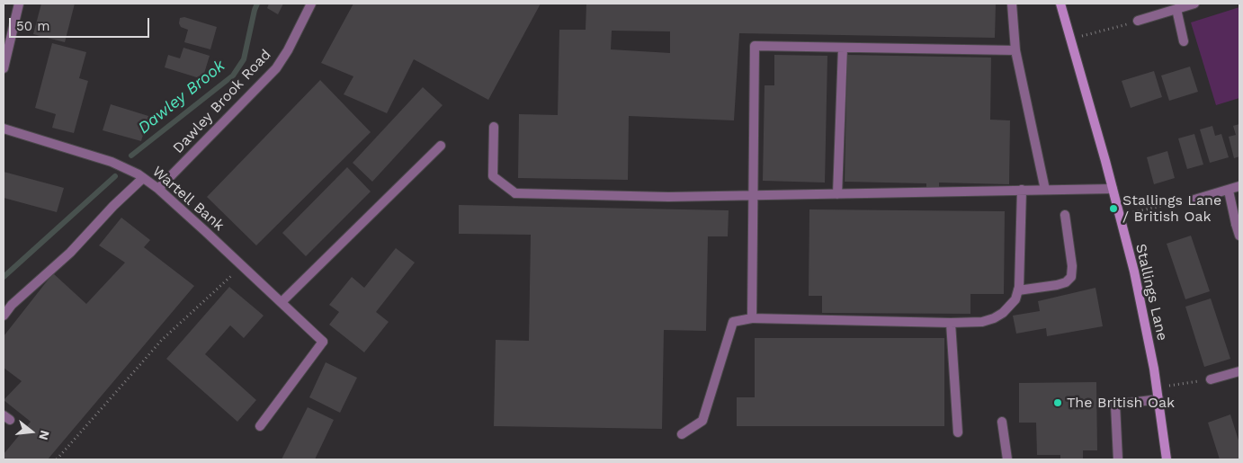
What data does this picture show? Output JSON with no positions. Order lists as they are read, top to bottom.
{
  "streets": {
    "main road": ["Stallings Lane"],
    "street": ["Dawley Brook Road", "Wartell Bank"]
  },
  "crossings": [
    ["Dawley Brook Road", "Wartell Bank"]
  ],
  "water": ["Dawley Brook"],
  "places": ["Stallings Lane / British Oak", "The British Oak"],
  "scale_bar": "50 m",
  "north": "right"
}
